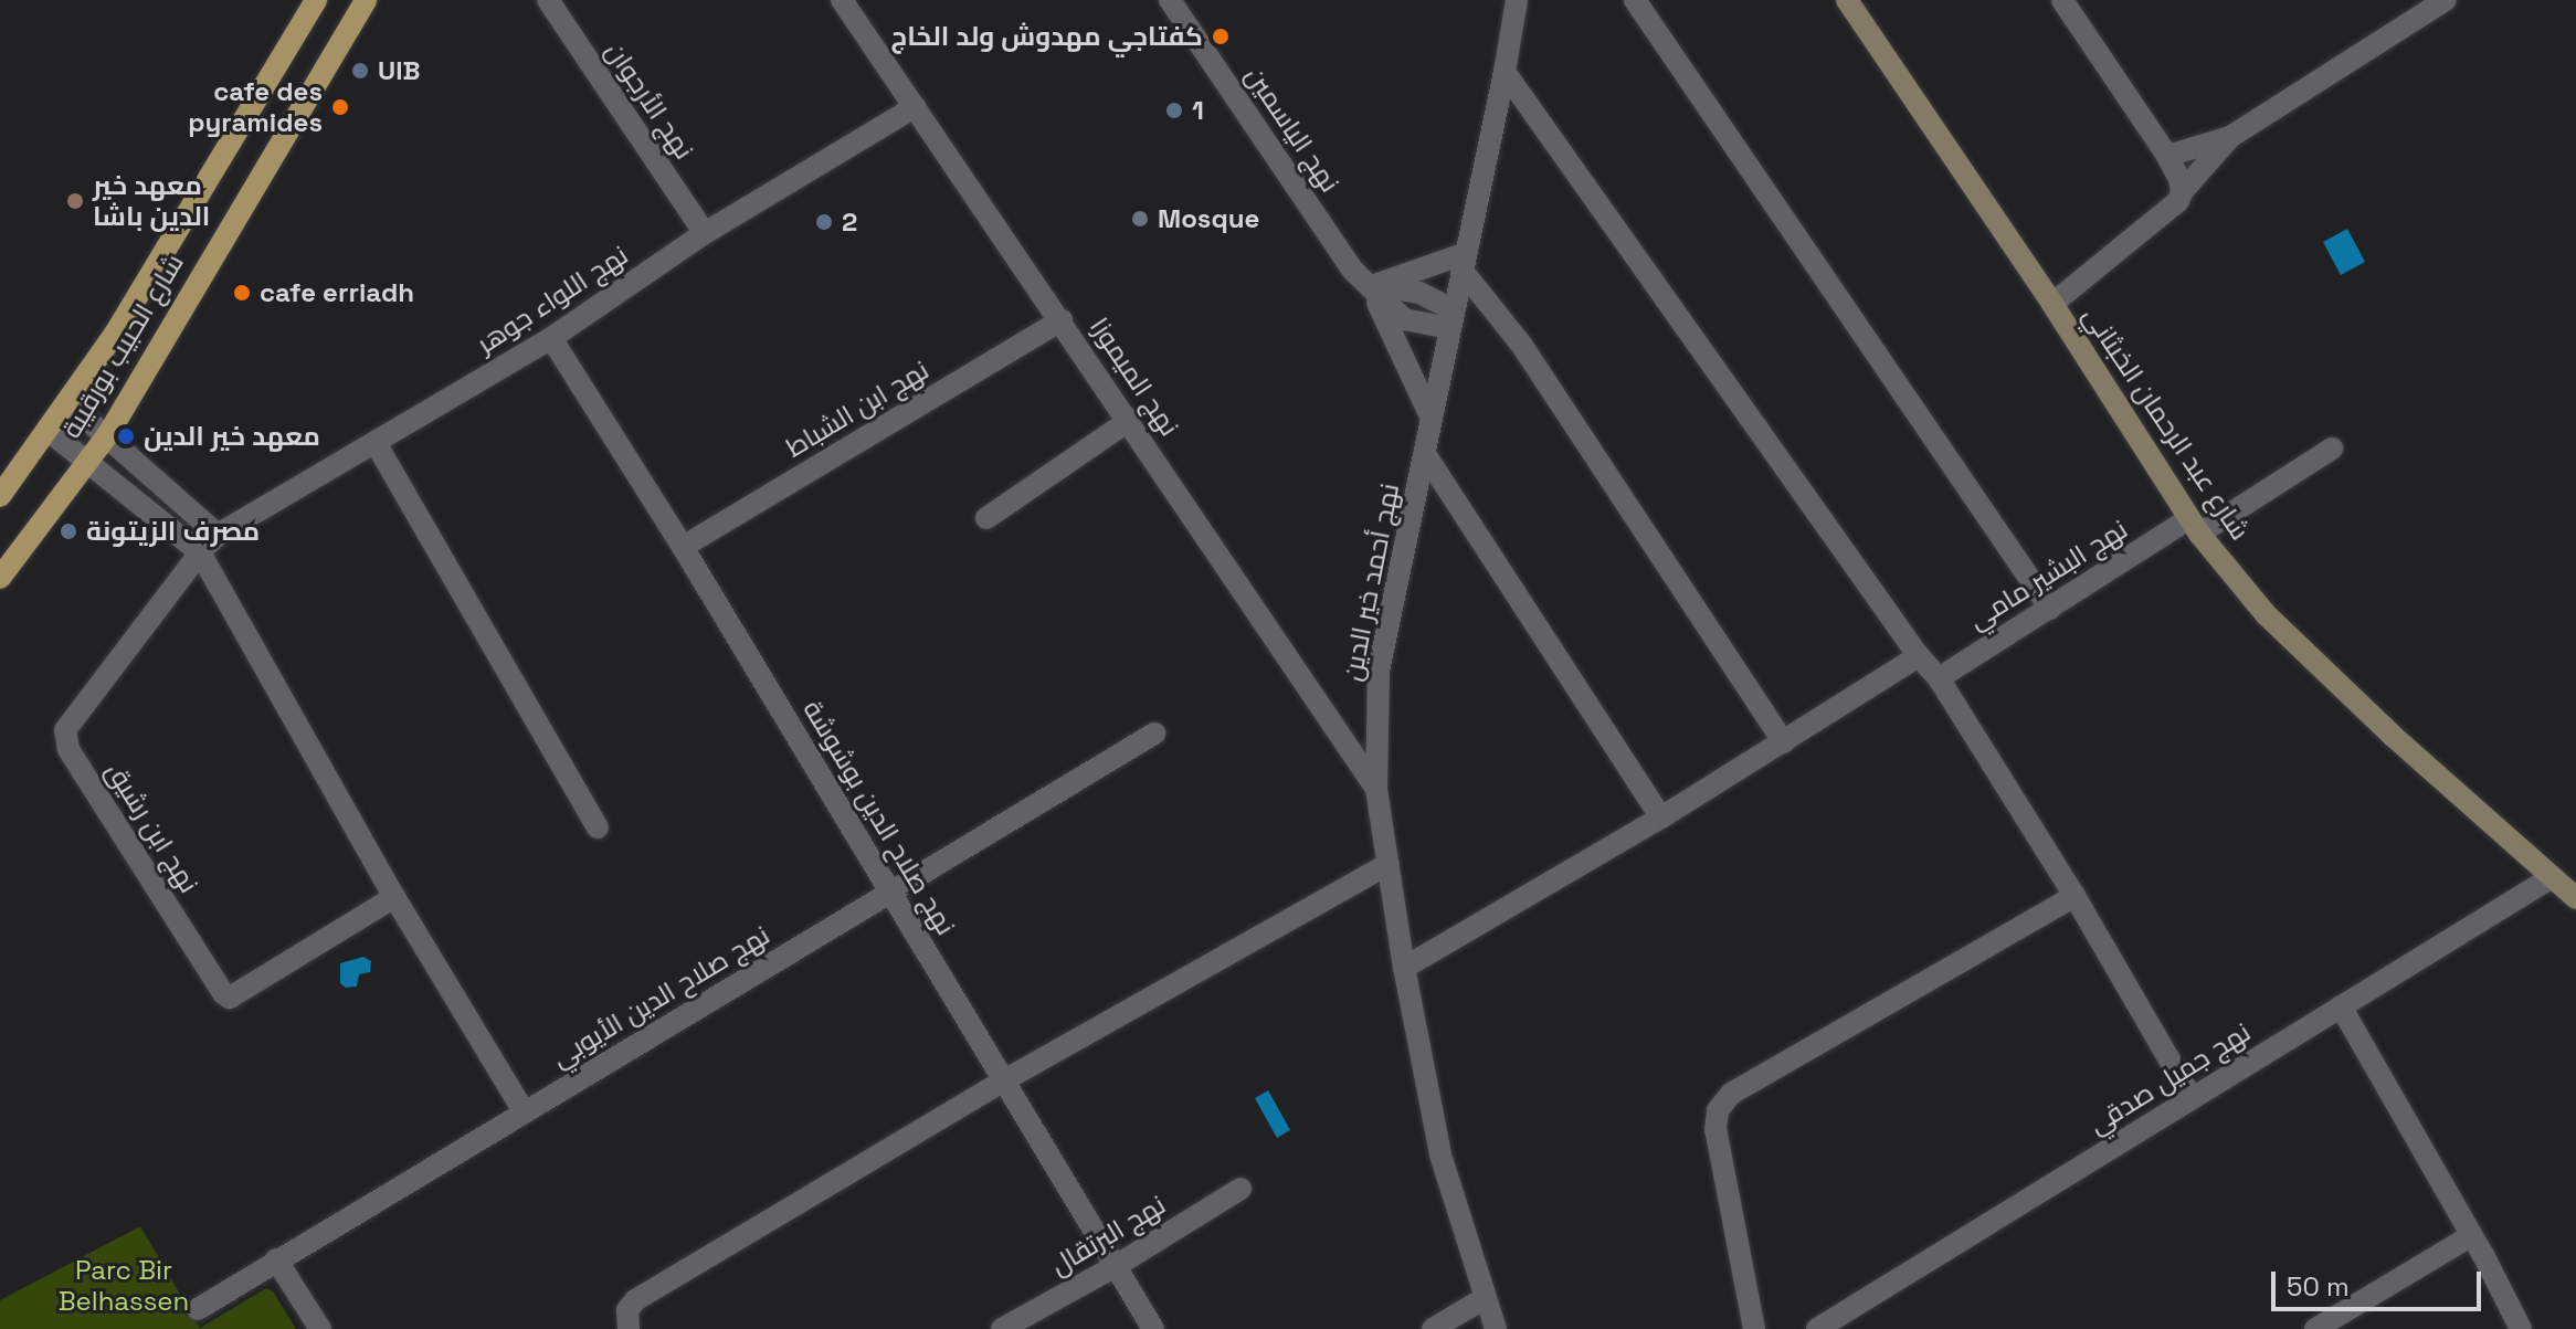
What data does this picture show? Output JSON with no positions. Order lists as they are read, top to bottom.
{
  "streets": {
    "main road": ["شارع الحبيب بورقيبة", "شارع عبد الرحمان الخبثاني"],
    "street": [
      "نهج الأرجوان",
      "نهج الياسمين",
      "نهج اللواء جوهر",
      "نهج الميموزا",
      "نهج ابن الشباط",
      "نهج البشير مامي",
      "نهج أحمد خير الدين",
      "نهج صلاح الدين بوشوشة",
      "نهج ابن رشيق",
      "نهج صلاح الدين الأيوبي",
      "نهج جميل صدقي",
      "نهج البرتقال"
    ]
  },
  "crossings": [
    ["نهج الأرجوان", "نهج اللواء جوهر"],
    ["نهج الياسمين", "نهج أحمد خير الدين"],
    ["نهج اللواء جوهر", "نهج الميموزا"],
    ["نهج اللواء جوهر", "نهج صلاح الدين بوشوشة"],
    ["نهج اللواء جوهر", "نهج ابن رشيق"],
    ["نهج الميموزا", "نهج ابن الشباط"],
    ["نهج الميموزا", "نهج أحمد خير الدين"],
    ["نهج ابن الشباط", "نهج صلاح الدين بوشوشة"],
    ["شارع عبد الرحمان الخبثاني", "نهج البشير مامي"],
    ["شارع عبد الرحمان الخبثاني", "نهج جميل صدقي"],
    ["نهج صلاح الدين بوشوشة", "نهج صلاح الدين الأيوبي"],
    ["نهج صلاح الدين بوشوشة", "نهج البرتقال"]
  ],
  "parks": ["Parc Bir Belhassen"],
  "places": [
    "كفتاجي مهدوش ولد الخاج",
    "UIB",
    "cafe des pyramides",
    "1",
    "معهد خير الدين باشا",
    "Mosque",
    "2",
    "cafe erriadh",
    "معهد خير الدين",
    "مصرف الزيتونة"
  ],
  "scale_bar": "50 m"
}
